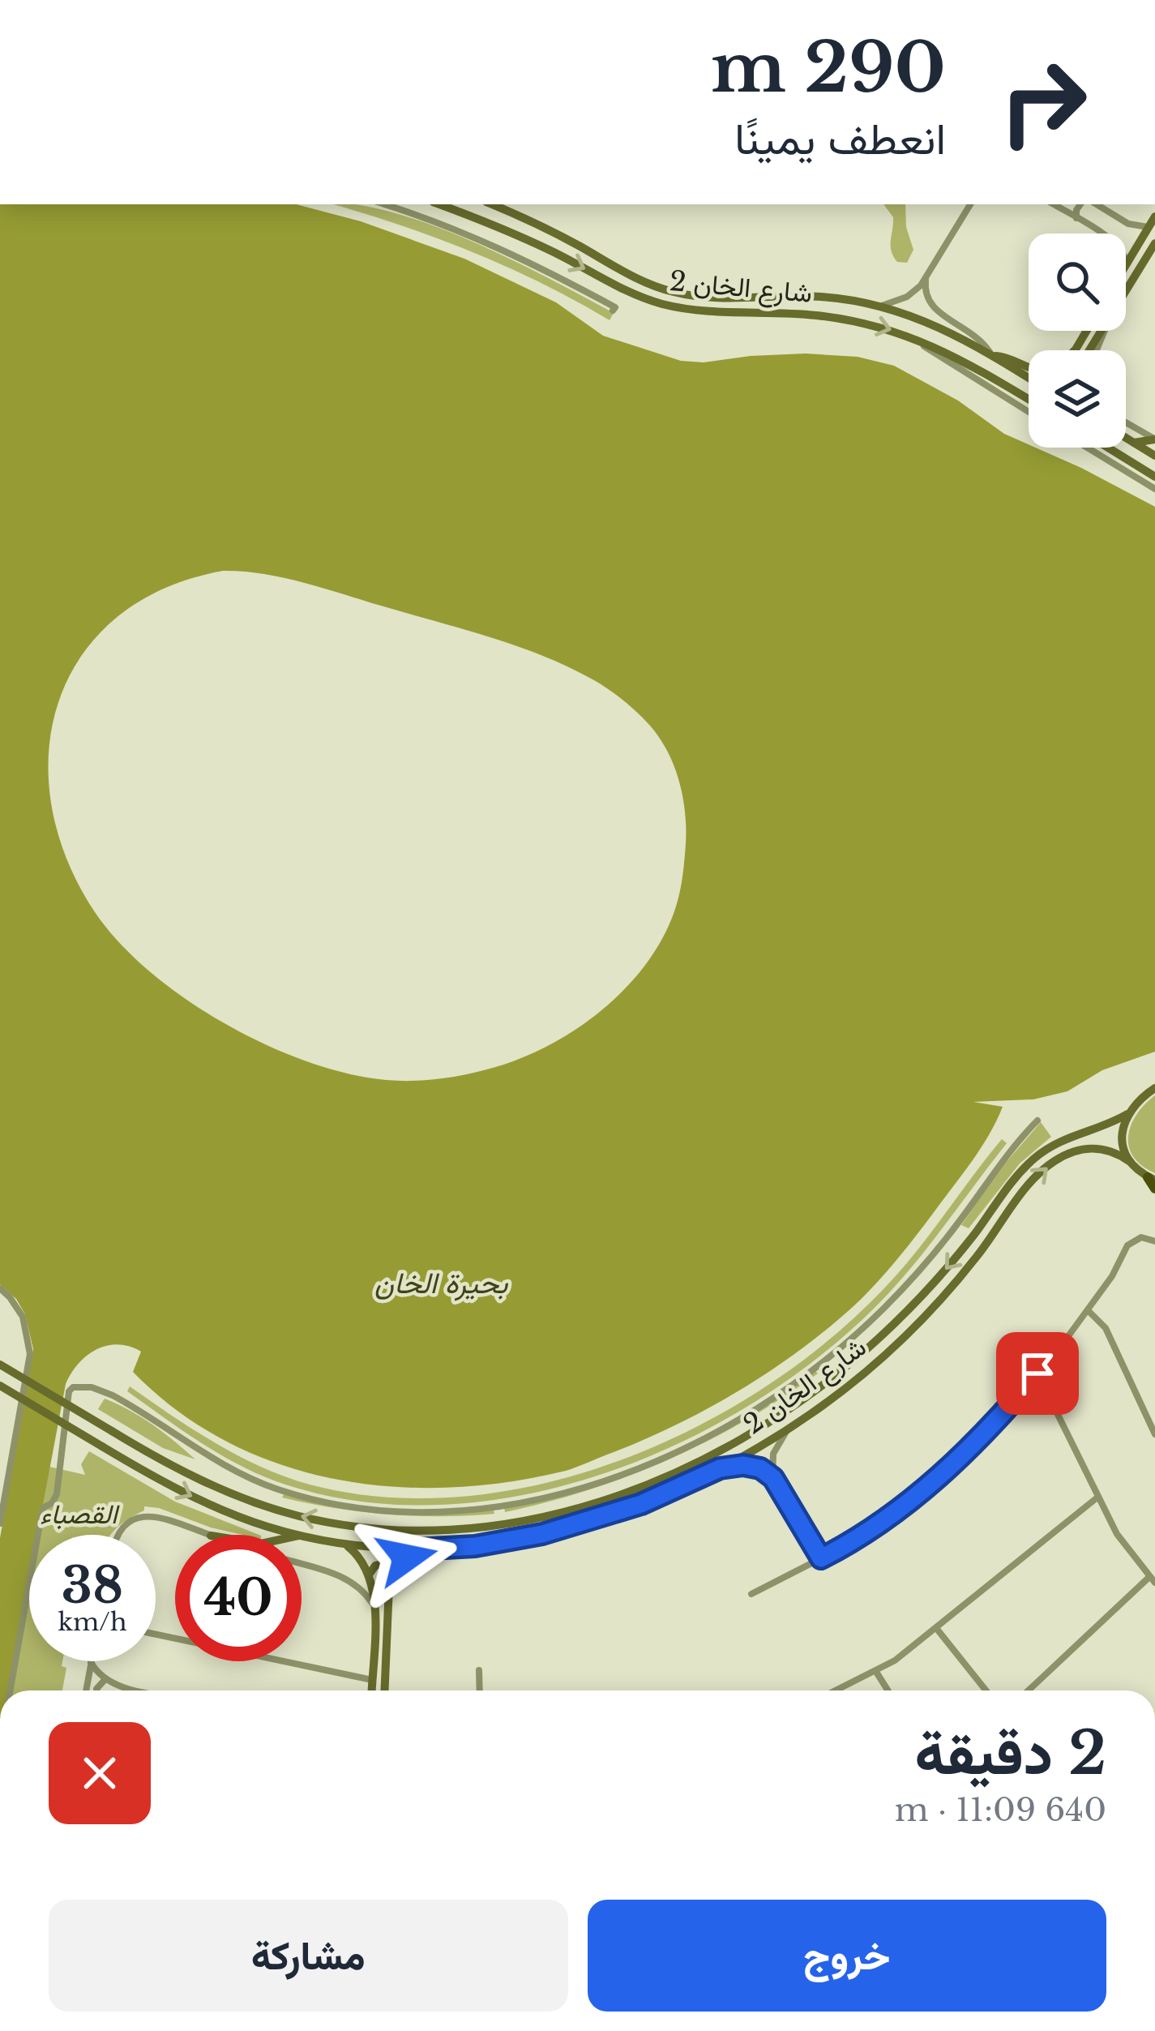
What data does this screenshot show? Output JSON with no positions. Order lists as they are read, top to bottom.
{
  "streets": {
    "main road": ["شارع الخان 2"]
  },
  "water": ["بحيرة الخان"],
  "parks": ["القصباء"],
  "page": {
    "turn": ["290 m", "انعطف يمينًا"],
    "speed": "38 km/h",
    "limit": "40",
    "heading": ["2 دقيقة", "640 m · 11:09"],
    "buttons": ["خروج", "مشاركة"]
  }
}
